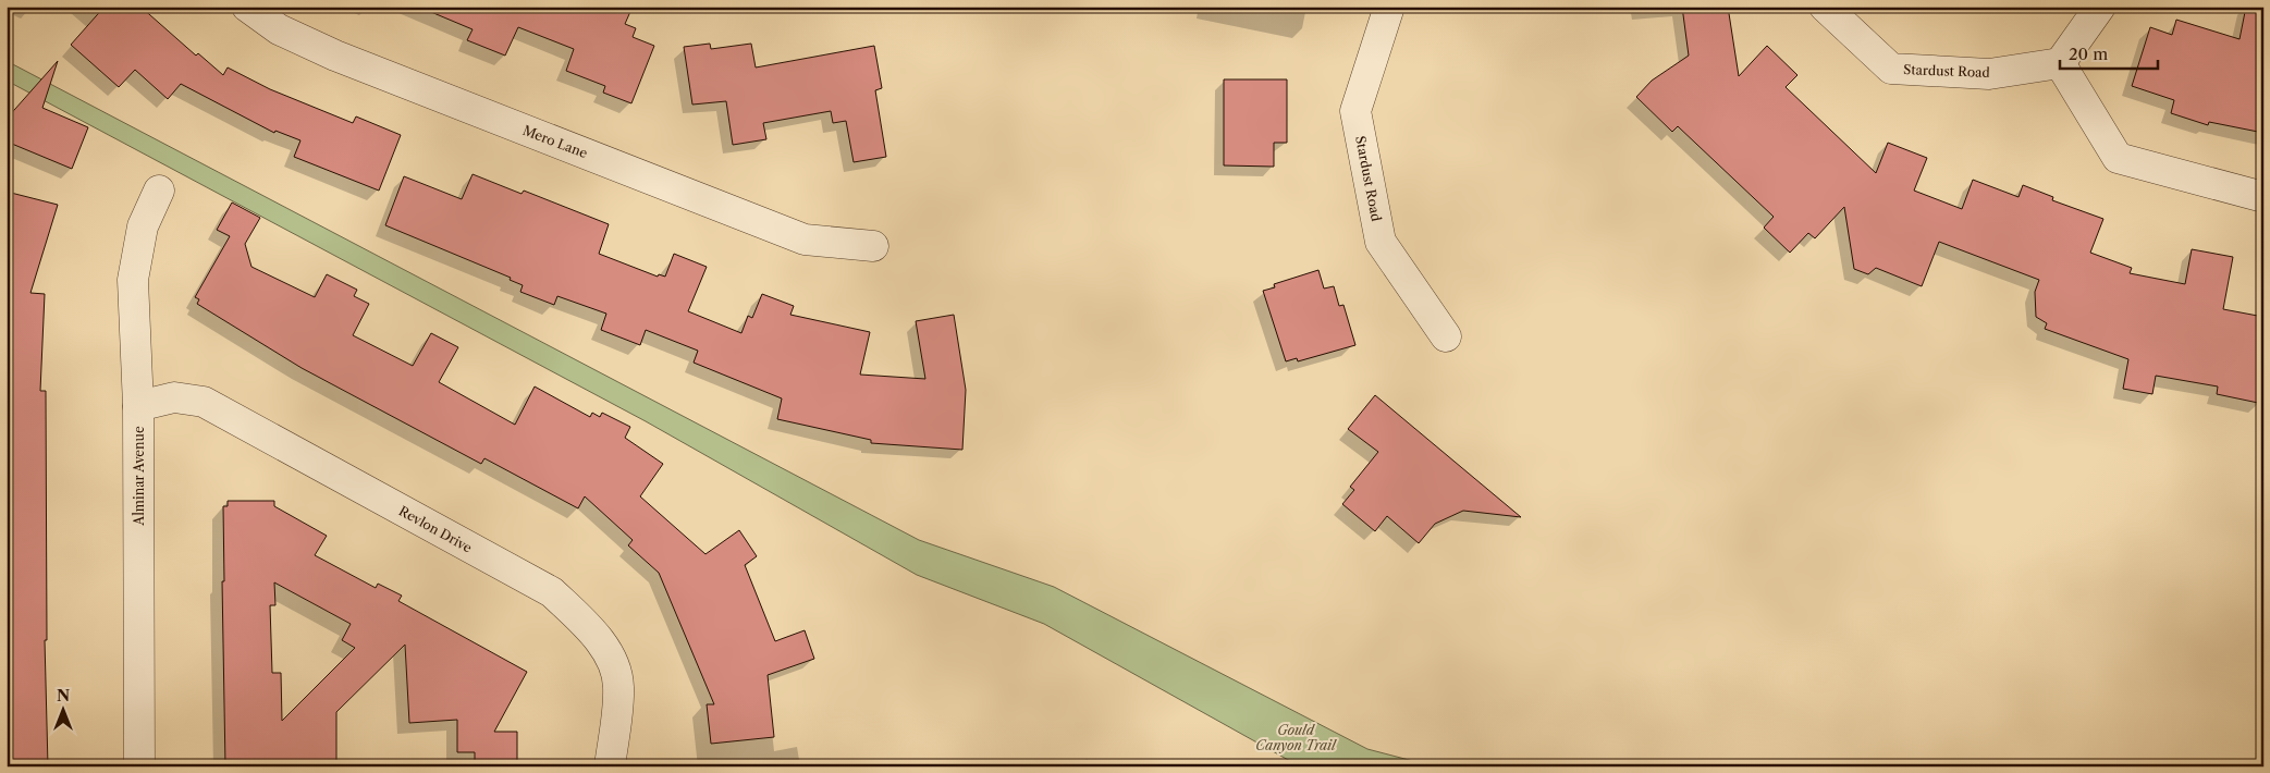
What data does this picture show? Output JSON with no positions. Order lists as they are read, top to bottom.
{
  "streets": {
    "street": [
      "Stardust Road",
      "Mero Lane",
      "Alminar Avenue",
      "Revlon Drive"
    ]
  },
  "crossings": [
    ["Alminar Avenue", "Revlon Drive"]
  ],
  "parks": ["Gould Canyon Trail"],
  "scale_bar": "20 m",
  "north": "top"
}
